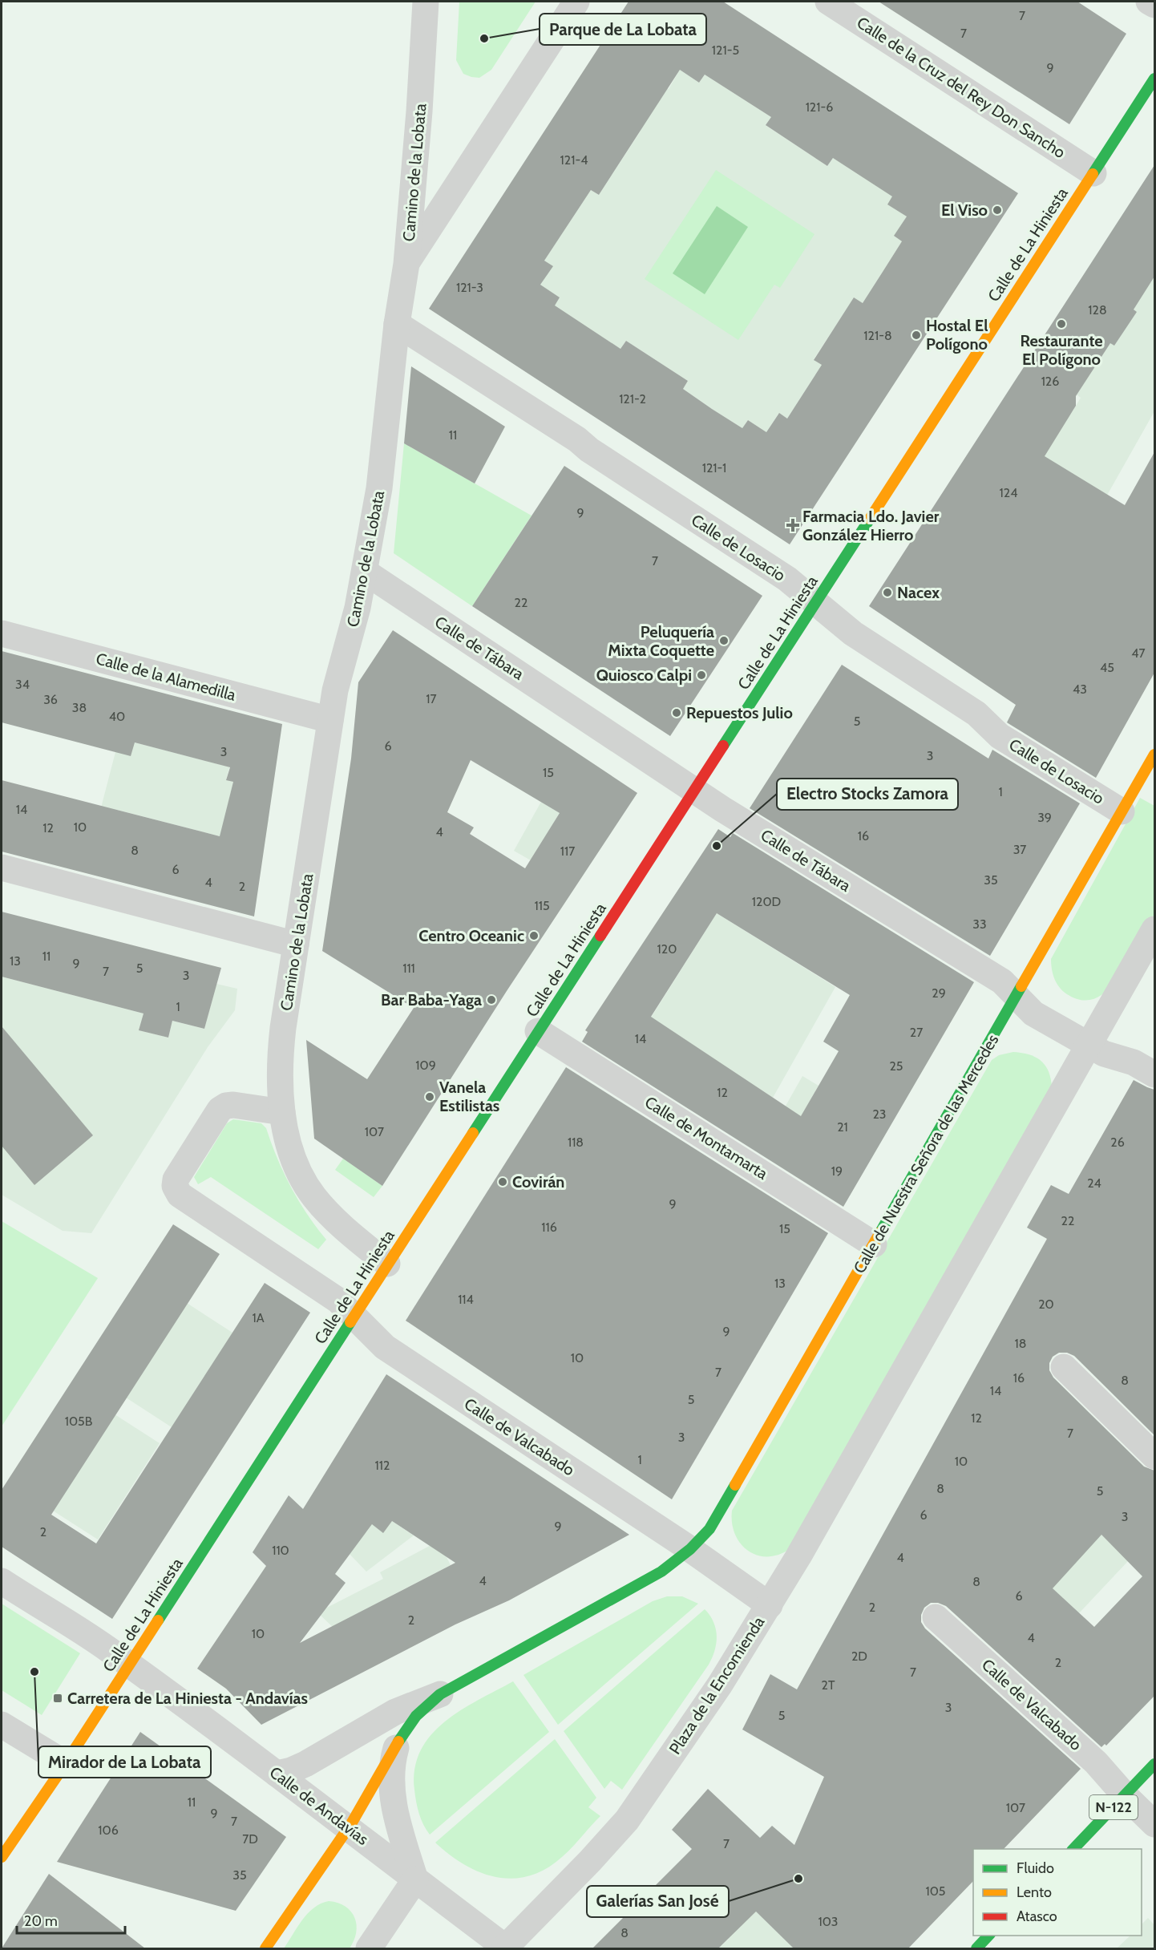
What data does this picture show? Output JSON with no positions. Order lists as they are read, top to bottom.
{
  "streets": {
    "main road": ["Calle de La Hiniesta", "Calle de Nuestra Señora de las Mercedes", "N-122"],
    "street": [
      "Calle de la Cruz del Rey Don Sancho",
      "Camino de la Lobata",
      "Calle de Losacio",
      "Calle de Tábara",
      "Calle de la Alamedilla",
      "Calle de Montamarta",
      "Calle de Valcabado",
      "Plaza de la Encomienda",
      "Calle de Andavías"
    ]
  },
  "crossings": [
    ["Calle de la Cruz del Rey Don Sancho", "Calle de La Hiniesta"],
    ["Camino de la Lobata", "Calle de La Hiniesta"],
    ["Camino de la Lobata", "Calle de Losacio"],
    ["Camino de la Lobata", "Calle de Tábara"],
    ["Camino de la Lobata", "Calle de la Alamedilla"],
    ["Calle de La Hiniesta", "Calle de Losacio"],
    ["Calle de La Hiniesta", "Calle de Tábara"],
    ["Calle de La Hiniesta", "Calle de Montamarta"],
    ["Calle de La Hiniesta", "Calle de Valcabado"],
    ["Calle de La Hiniesta", "Calle de Andavías"],
    ["Calle de Losacio", "Calle de Nuestra Señora de las Mercedes"],
    ["Calle de Tábara", "Calle de Nuestra Señora de las Mercedes"],
    ["Calle de Montamarta", "Calle de Nuestra Señora de las Mercedes"],
    ["Calle de Nuestra Señora de las Mercedes", "Calle de Valcabado"],
    ["Calle de Nuestra Señora de las Mercedes", "Plaza de la Encomienda"],
    ["Calle de Valcabado", "Plaza de la Encomienda"],
    ["Calle de Valcabado", "N-122"],
    ["Plaza de la Encomienda", "Calle de Andavías"]
  ],
  "places": {
    "other": [
      "Parque de La Lobata",
      "El Viso",
      "Restaurante El Polígono",
      "Hostal El Polígono",
      "Nacex",
      "Peluquería Mixta Coquette",
      "Quiosco Calpi",
      "Repuestos Julio",
      "Electro Stocks Zamora",
      "Centro Oceanic",
      "Bar Baba-Yaga",
      "Vanela Estilistas",
      "Covirán",
      "Mirador de La Lobata",
      "Galerías San José"
    ],
    "health": ["Farmacia Ldo. Javier González Hierro"],
    "transit": ["Carretera de La Hiniesta - Andavías"]
  },
  "house_numbers": [
    "7",
    "7",
    "121-5",
    "9",
    "121-6",
    "121-4",
    "121-3",
    "128",
    "121-8",
    "126",
    "121-2",
    "11",
    "121-1",
    "124",
    "9",
    "7",
    "22",
    "47",
    "45",
    "34",
    "43",
    "17",
    "36",
    "38",
    "40",
    "5",
    "6",
    "3",
    "3",
    "15",
    "1",
    "14",
    "39",
    "10",
    "12",
    "4",
    "16",
    "37",
    "8",
    "117",
    "6",
    "35",
    "4",
    "2",
    "120D",
    "115",
    "33",
    "120",
    "11",
    "13",
    "9",
    "5",
    "111",
    "7",
    "3",
    "29",
    "1",
    "27",
    "14",
    "109",
    "25",
    "12",
    "23",
    "21",
    "107",
    "118",
    "26",
    "19",
    "24",
    "9",
    "22",
    "116",
    "15",
    "13",
    "114",
    "20",
    "1A",
    "9",
    "18",
    "10",
    "7",
    "16",
    "8",
    "14",
    "5",
    "12",
    "105B",
    "7",
    "3",
    "1",
    "10",
    "112",
    "8",
    "5",
    "6",
    "3",
    "9",
    "2",
    "110",
    "4",
    "4",
    "8",
    "6",
    "2",
    "2",
    "10",
    "4",
    "2D",
    "2",
    "7",
    "2T",
    "3",
    "5",
    "11",
    "107",
    "9",
    "7",
    "106",
    "7D",
    "7",
    "35",
    "105",
    "103",
    "8"
  ],
  "legend": ["Fluido", "Lento", "Atasco"],
  "scale_bar": "20 m"
}
